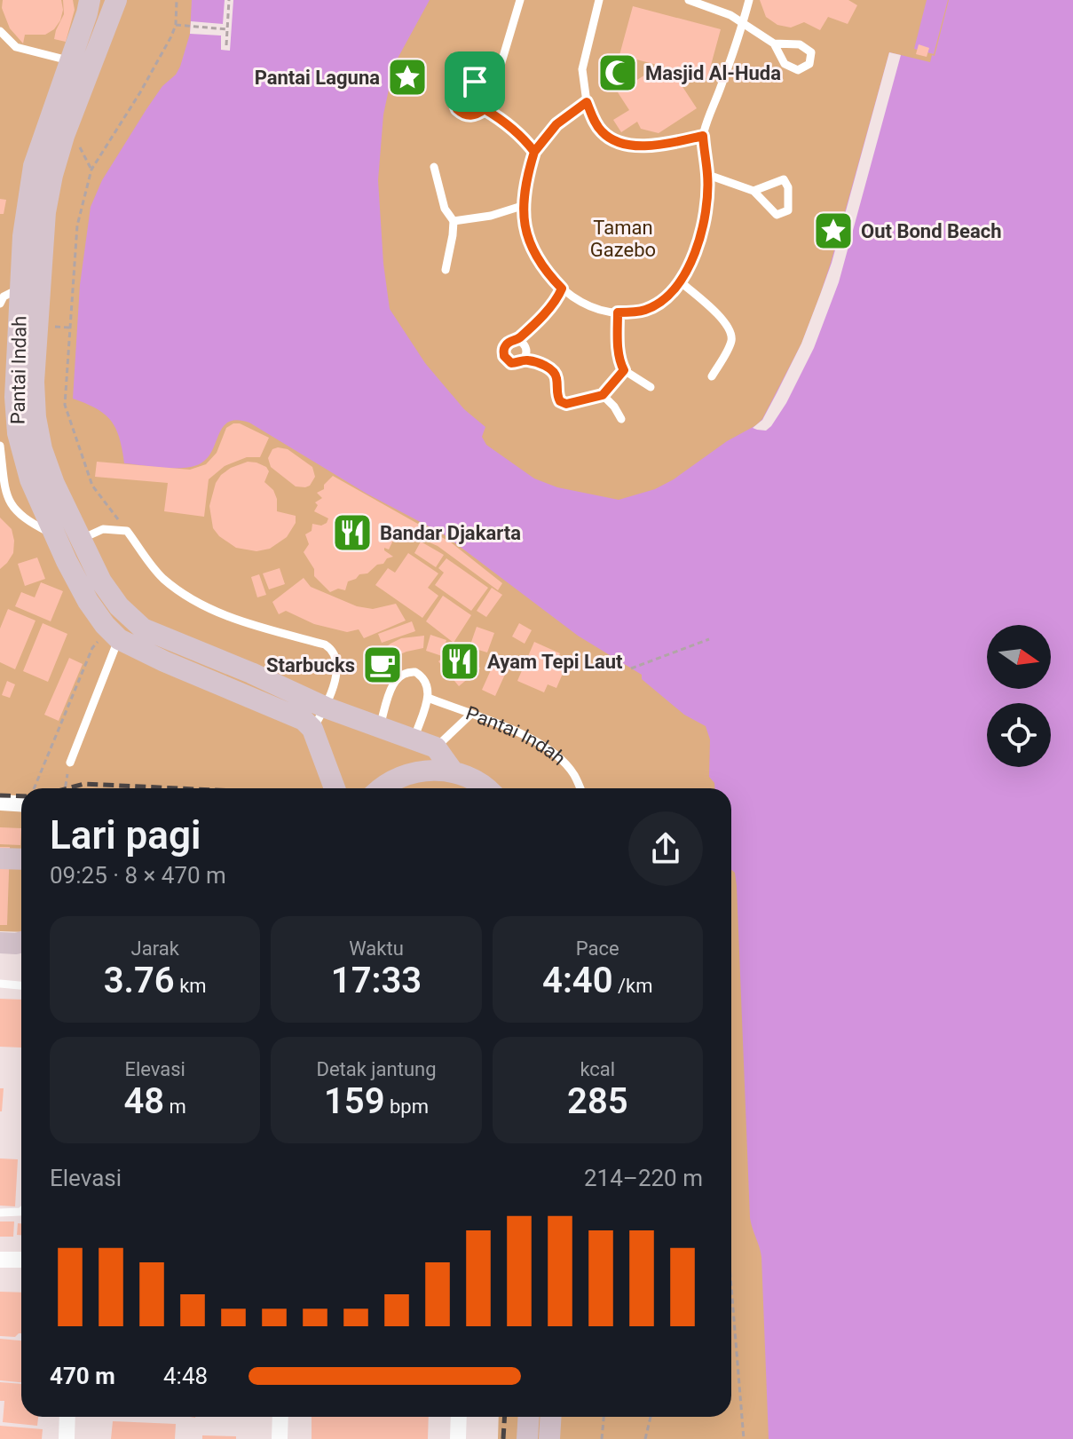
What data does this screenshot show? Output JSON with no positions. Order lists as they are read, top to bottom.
{
  "streets": {
    "street": ["Pantai Indah"]
  },
  "parks": ["Taman Gazebo"],
  "places": {
    "mosque": ["Masjid Al-Huda"],
    "place": ["Pantai Laguna", "Out Bond Beach"],
    "restaurant": ["Bandar Djakarta", "Ayam Tepi Laut"],
    "cafe": ["Starbucks"]
  },
  "north": "right",
  "page": {
    "heading": ["Lari pagi", "09:25 · 8 × 470 m"],
    "stats": [
      ["Jarak", "3.76 km"],
      ["Waktu", "17:33"],
      ["Pace", "4:40 /km"],
      ["Elevasi", "48 m"],
      ["Detak jantung", "159 bpm"],
      ["kcal", "285"]
    ],
    "chart": ["Elevasi", "214–220 m"],
    "list": [
      {
        "name": "470 m",
        "note": "4:48"
      }
    ]
  }
}
